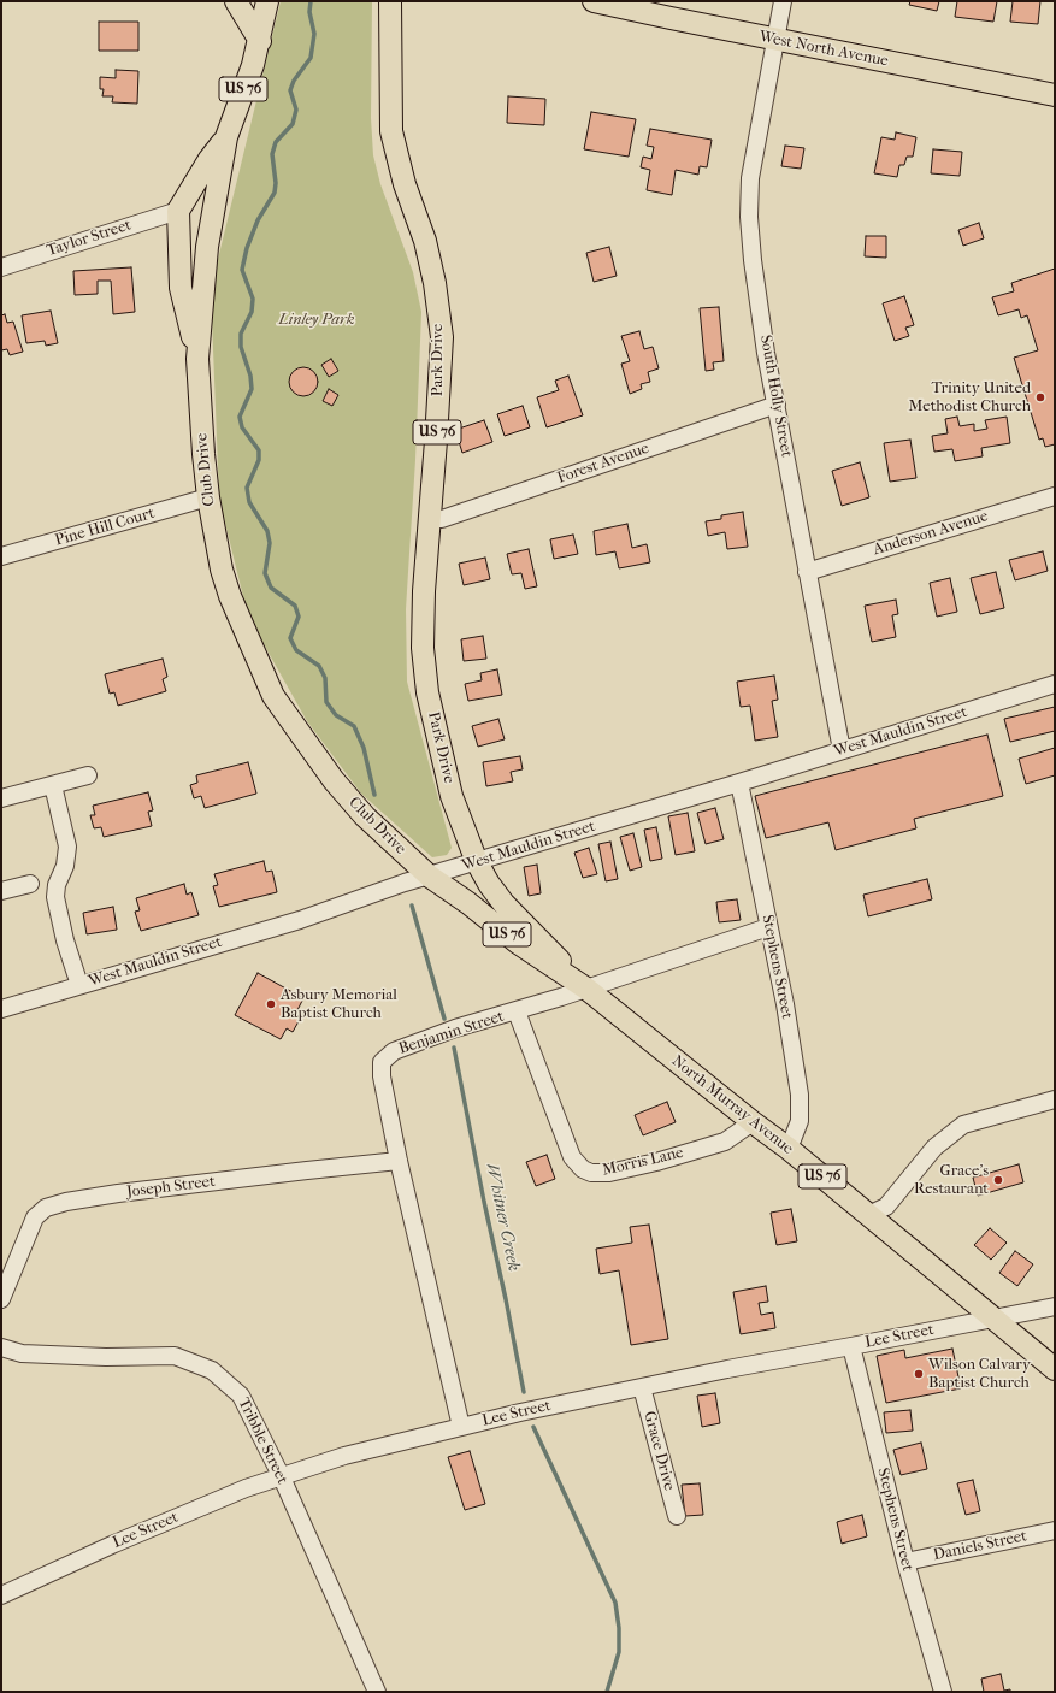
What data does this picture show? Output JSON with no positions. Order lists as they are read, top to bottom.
{
  "streets": {
    "main road": [
      "West North Avenue",
      "US 76",
      "Park Drive",
      "Club Drive",
      "North Murray Avenue"
    ],
    "street": [
      "Taylor Street",
      "South Holly Street",
      "Forest Avenue",
      "Pine Hill Court",
      "Anderson Avenue",
      "West Mauldin Street",
      "Stephens Street",
      "Benjamin Street",
      "Morris Lane",
      "Joseph Street",
      "Lee Street",
      "Tribble Street",
      "Grace Drive",
      "Daniels Street"
    ]
  },
  "crossings": [
    ["West North Avenue", "South Holly Street"],
    ["Park Drive", "Forest Avenue"],
    ["Park Drive", "West Mauldin Street"],
    ["Park Drive", "North Murray Avenue"],
    ["South Holly Street", "Forest Avenue"],
    ["South Holly Street", "Anderson Avenue"],
    ["South Holly Street", "West Mauldin Street"],
    ["Club Drive", "Pine Hill Court"],
    ["Club Drive", "West Mauldin Street"],
    ["Club Drive", "North Murray Avenue"],
    ["West Mauldin Street", "Stephens Street"],
    ["West Mauldin Street", "North Murray Avenue"],
    ["Stephens Street", "Benjamin Street"],
    ["Stephens Street", "North Murray Avenue"],
    ["Stephens Street", "Lee Street"],
    ["Stephens Street", "Daniels Street"],
    ["Benjamin Street", "North Murray Avenue"],
    ["Benjamin Street", "Morris Lane"],
    ["Benjamin Street", "Joseph Street"],
    ["Benjamin Street", "Lee Street"],
    ["North Murray Avenue", "Morris Lane"],
    ["North Murray Avenue", "Lee Street"],
    ["Lee Street", "Tribble Street"],
    ["Lee Street", "Grace Drive"]
  ],
  "water": ["Whitner Creek"],
  "parks": ["Linley Park"],
  "places": [
    "Trinity United Methodist Church",
    "Asbury Memorial Baptist Church",
    "Grace's Restaurant",
    "Wilson Calvary Baptist Church"
  ]
}
